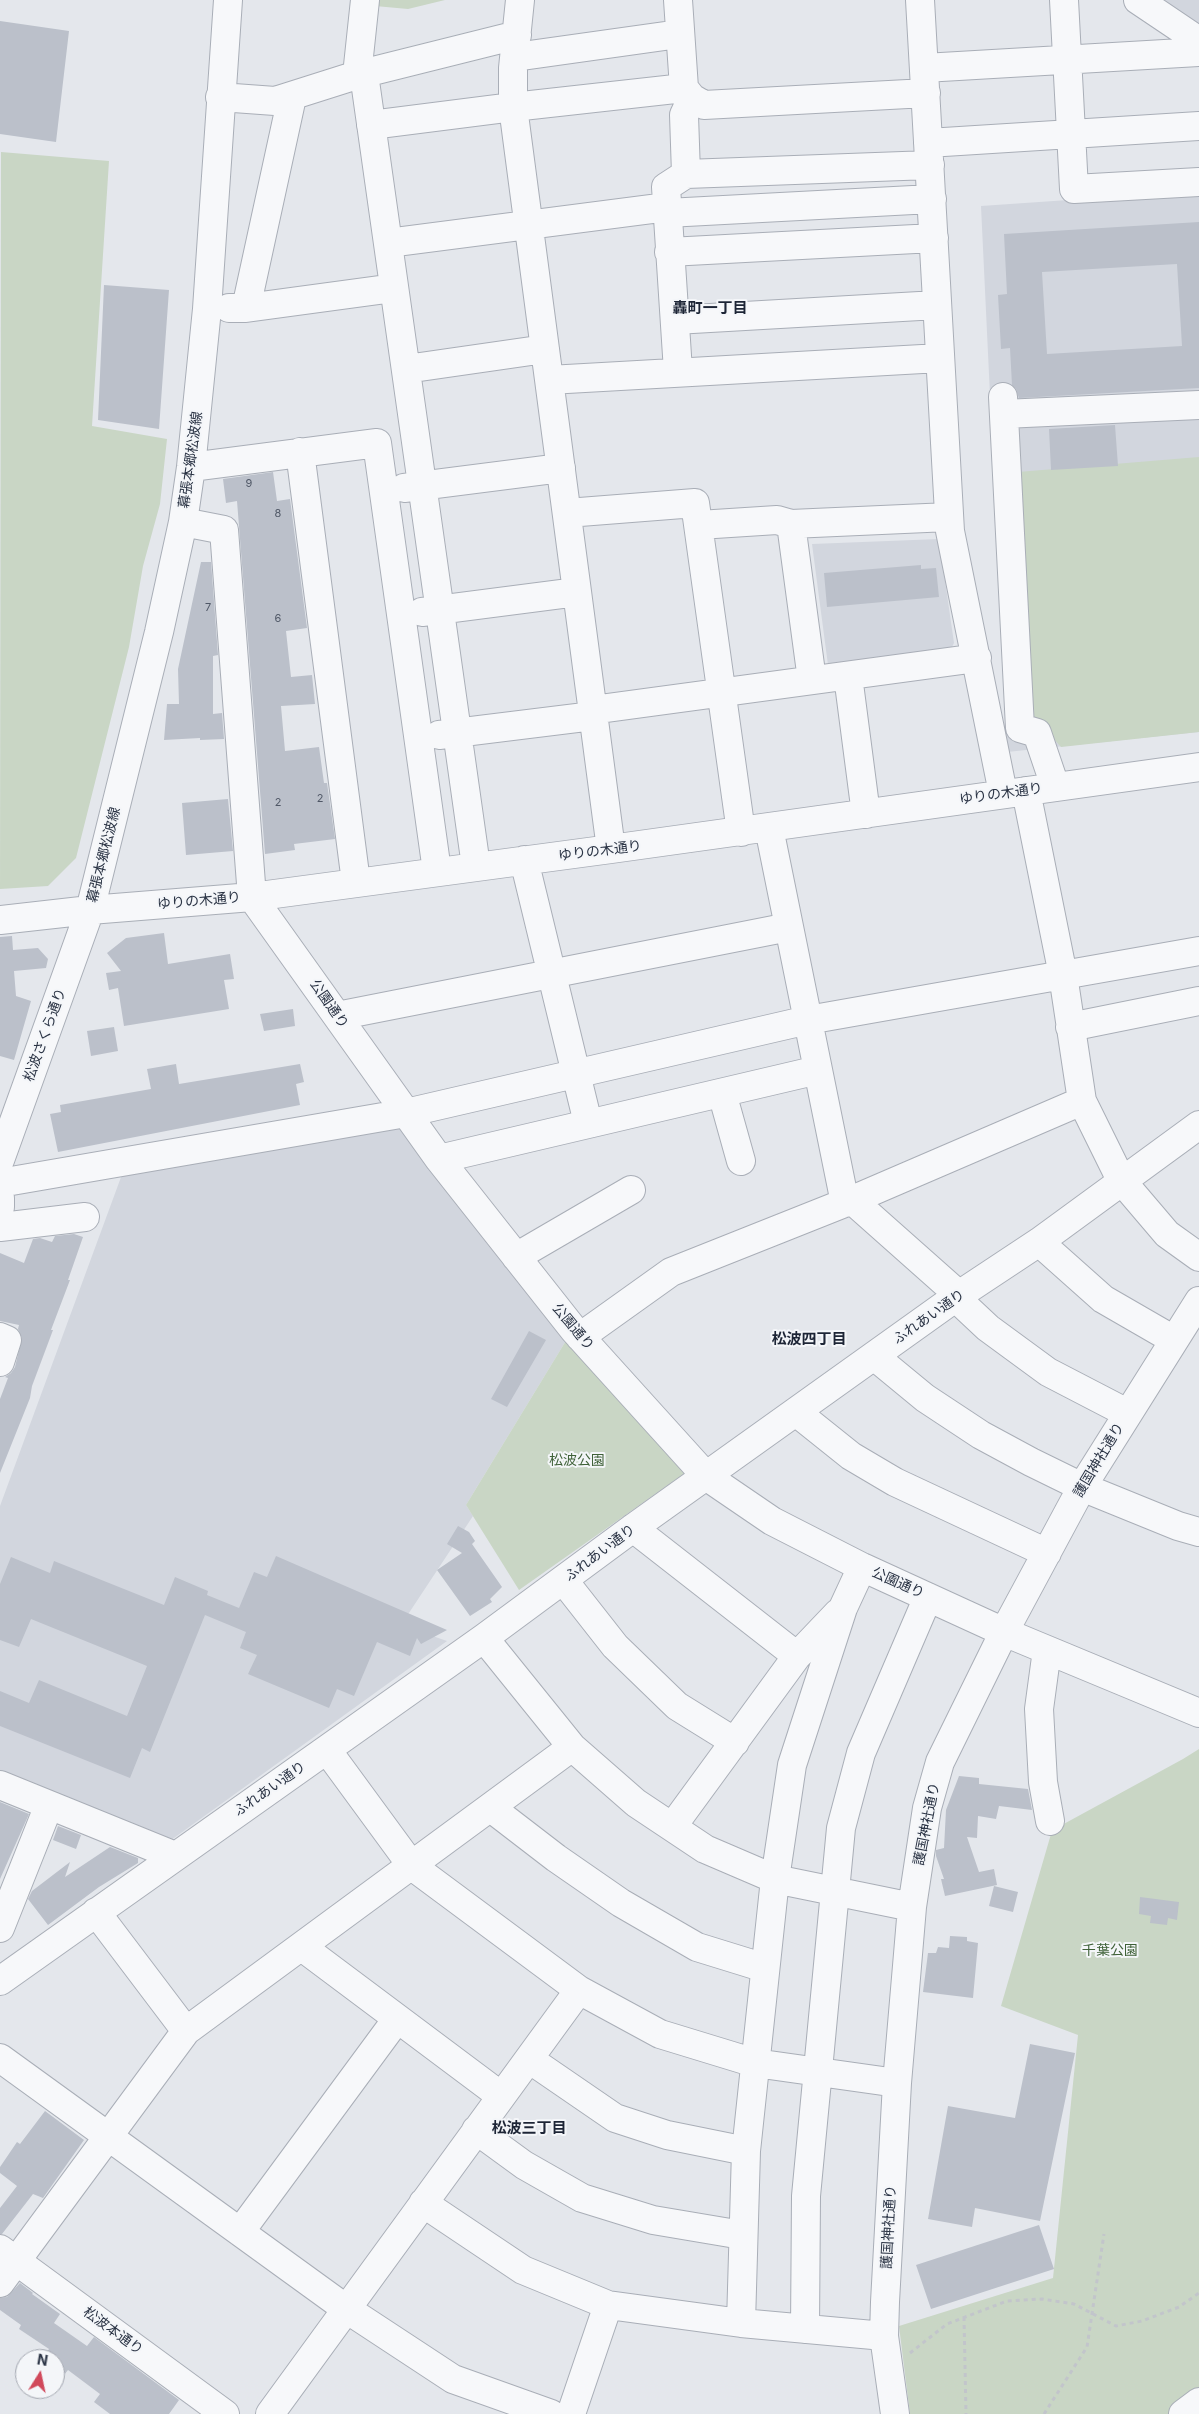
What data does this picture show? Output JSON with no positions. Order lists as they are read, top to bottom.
{
  "streets": {
    "street": [
      "幕張本郷松波線",
      "ゆりの木通り",
      "公園通り",
      "松波さくら通り",
      "ふれあい通り",
      "護国神社通り",
      "松波本通り"
    ]
  },
  "crossings": [
    ["幕張本郷松波線", "ゆりの木通り"],
    ["幕張本郷松波線", "松波さくら通り"],
    ["ゆりの木通り", "公園通り"],
    ["ゆりの木通り", "松波さくら通り"],
    ["公園通り", "ふれあい通り"],
    ["公園通り", "護国神社通り"]
  ],
  "districts": ["轟町一丁目", "松波四丁目", "松波三丁目"],
  "parks": ["松波公園", "千葉公園"],
  "house_numbers": [
    "9",
    "8",
    "7",
    "6",
    "2",
    "2"
  ],
  "north": "top"
}
